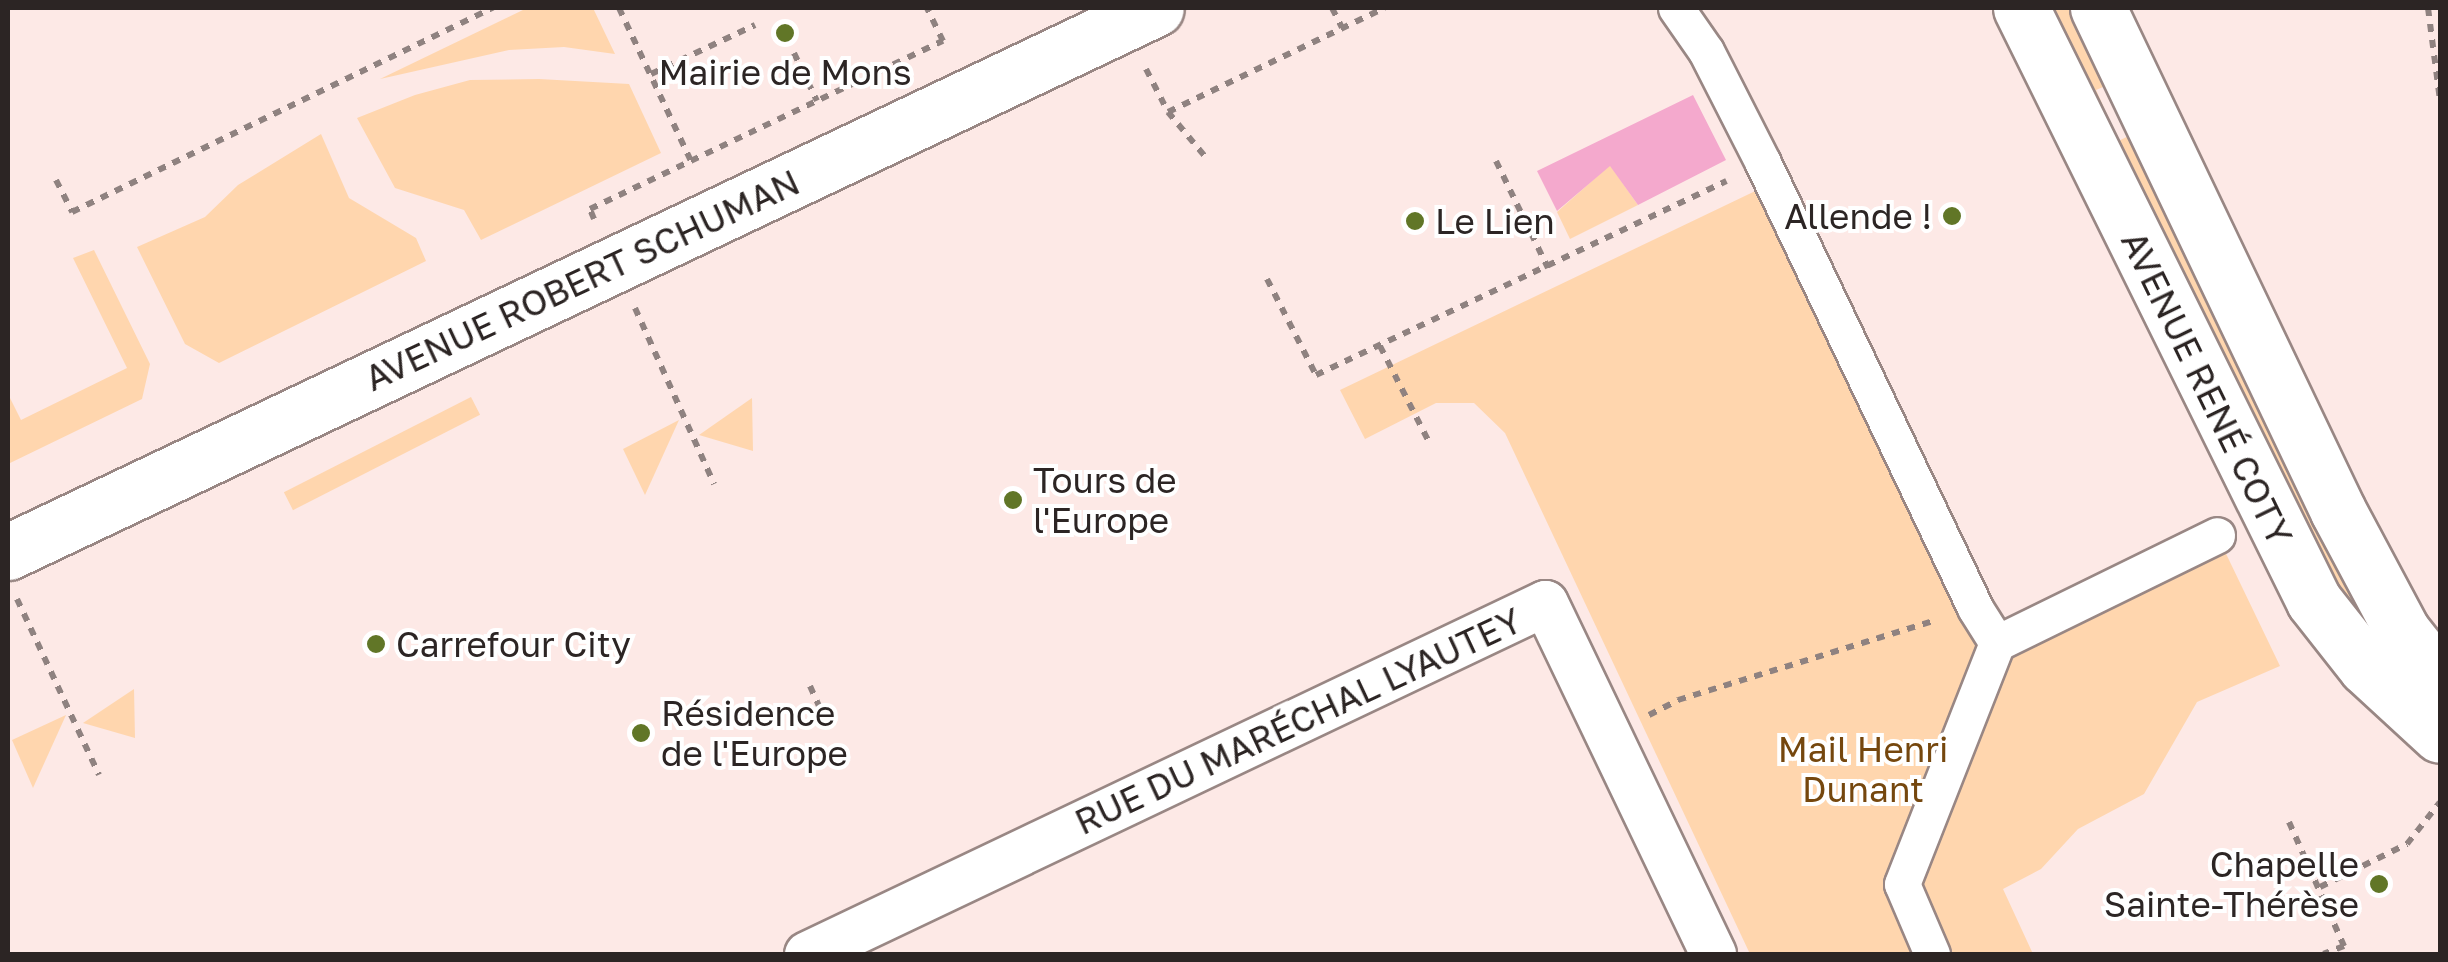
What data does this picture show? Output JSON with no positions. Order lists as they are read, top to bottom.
{
  "streets": {
    "street": ["AVENUE ROBERT SCHUMAN", "AVENUE RENÉ COTY", "RUE DU MARÉCHAL LYAUTEY"]
  },
  "parks": ["Mail Henri Dunant"],
  "places": [
    "Mairie de Mons",
    "Allende !",
    "Le Lien",
    "Tours de l'Europe",
    "Carrefour City",
    "Résidence de l'Europe",
    "Chapelle Sainte-Thérèse"
  ]
}
